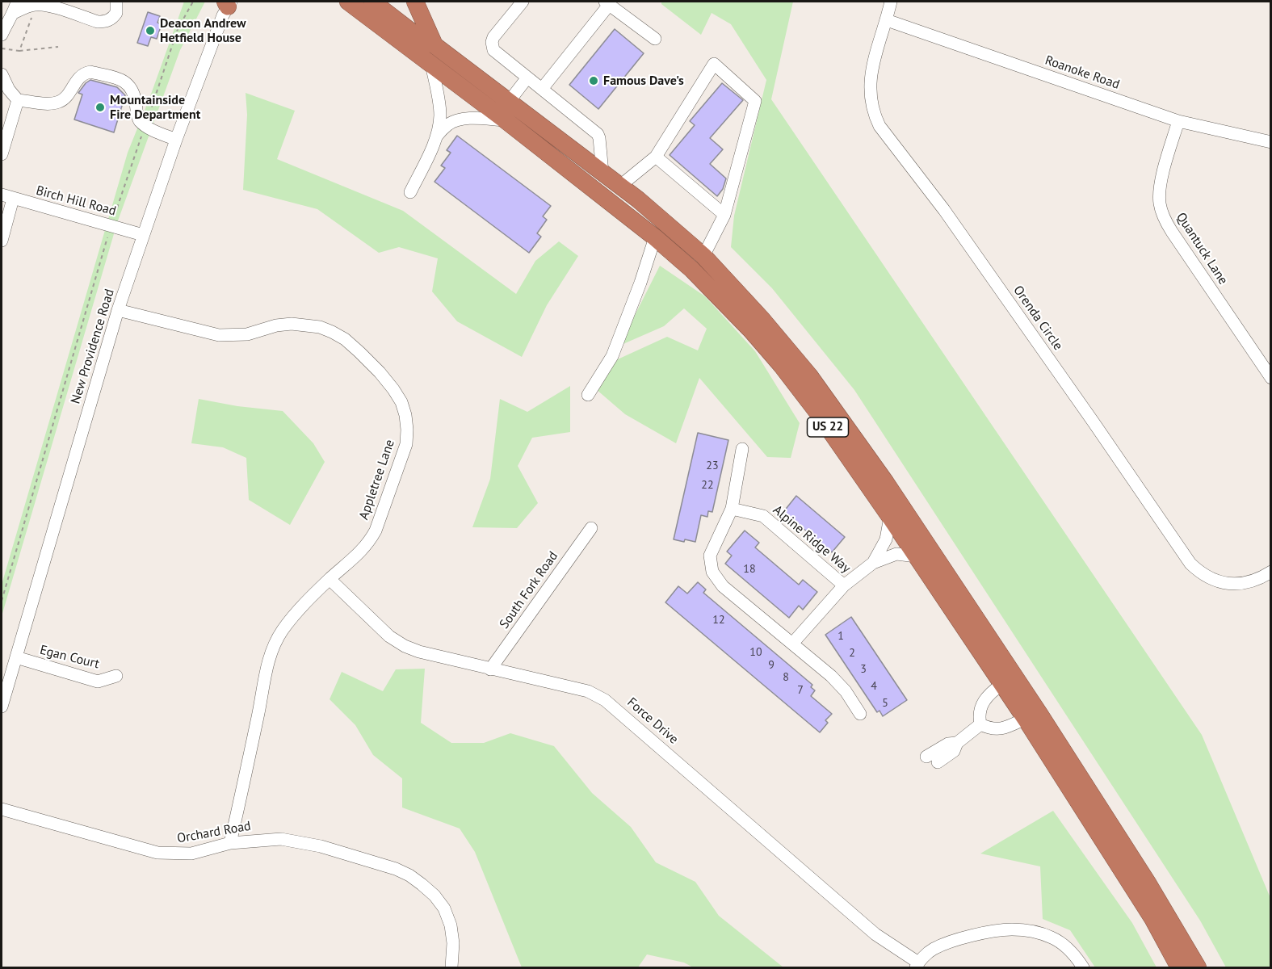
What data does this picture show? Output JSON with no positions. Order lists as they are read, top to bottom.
{
  "streets": {
    "highway": ["US 22"],
    "street": [
      "Roanoke Road",
      "Birch Hill Road",
      "Quantuck Lane",
      "Orenda Circle",
      "New Providence Road",
      "Appletree Lane",
      "Alpine Ridge Way",
      "South Fork Road",
      "Egan Court",
      "Force Drive",
      "Orchard Road"
    ]
  },
  "crossings": [
    ["Roanoke Road", "Quantuck Lane"],
    ["Roanoke Road", "Orenda Circle"],
    ["Birch Hill Road", "New Providence Road"],
    ["New Providence Road", "Appletree Lane"],
    ["New Providence Road", "Egan Court"],
    ["US 22", "Alpine Ridge Way"],
    ["Appletree Lane", "Force Drive"],
    ["Appletree Lane", "Orchard Road"],
    ["South Fork Road", "Force Drive"]
  ],
  "places": ["Deacon Andrew Hetfield House", "Famous Dave's", "Mountainside Fire Department"],
  "house_numbers": [
    "23",
    "22",
    "18",
    "12",
    "1",
    "10",
    "2",
    "9",
    "3",
    "8",
    "4",
    "7",
    "5"
  ]
}
